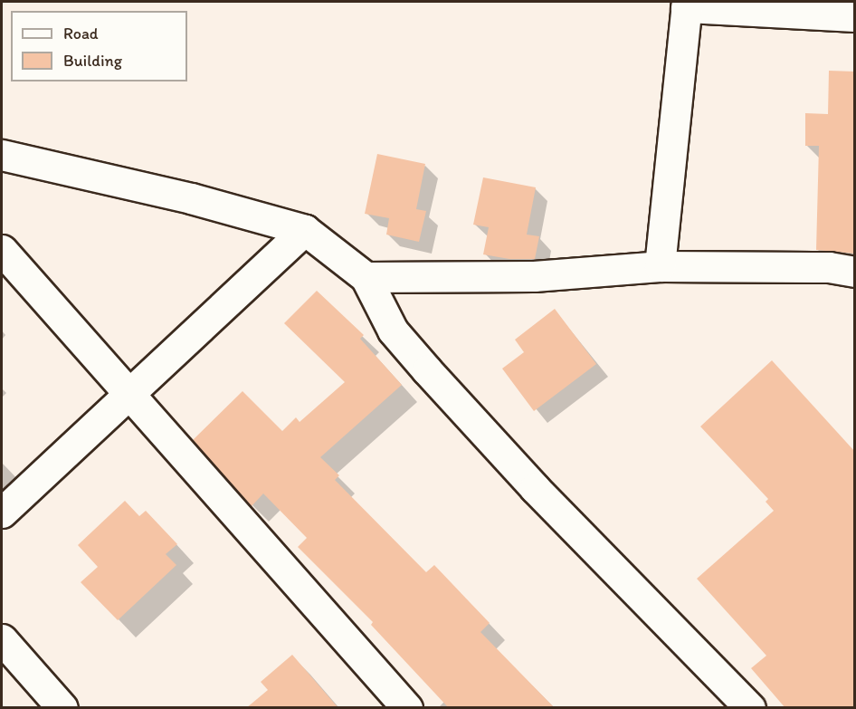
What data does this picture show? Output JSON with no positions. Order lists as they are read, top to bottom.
{
  "legend": ["Road", "Building"]
}
